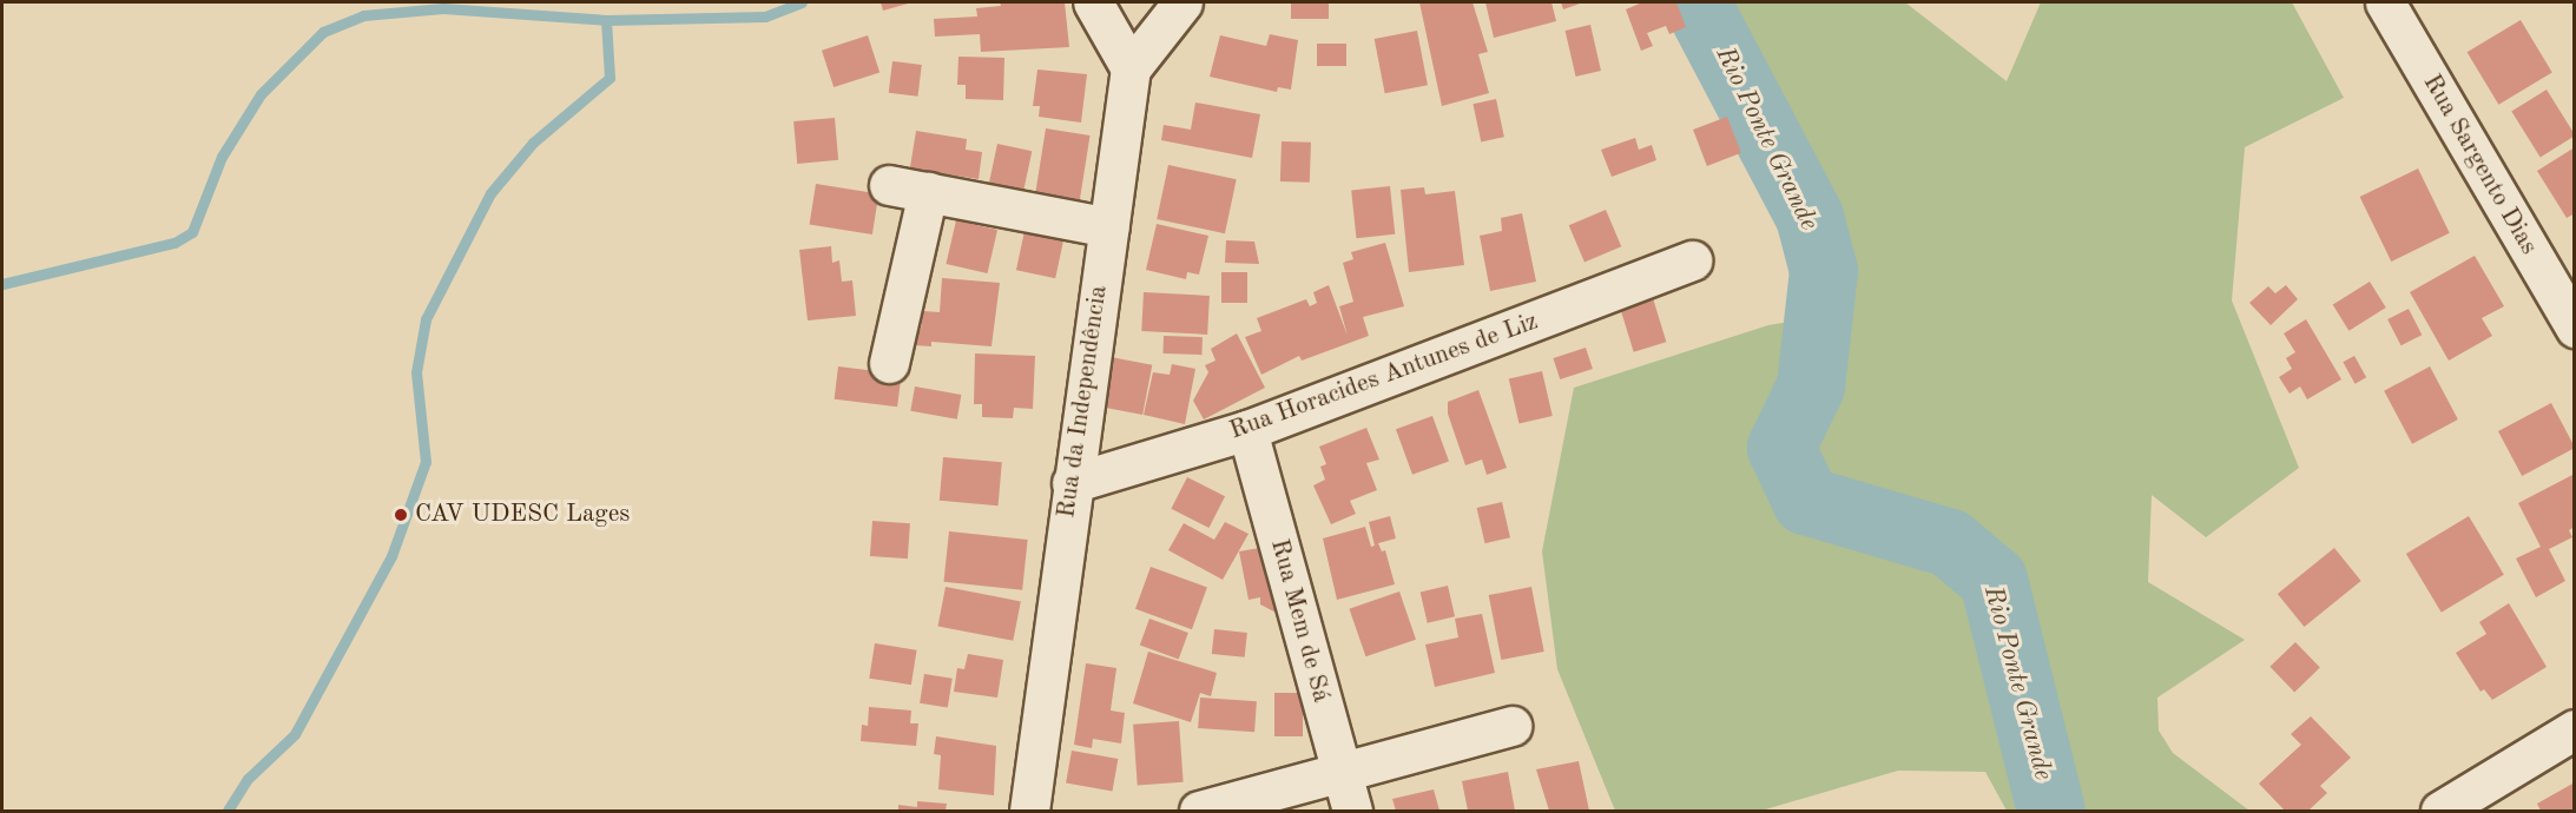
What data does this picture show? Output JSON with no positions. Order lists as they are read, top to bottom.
{
  "streets": {
    "street": [
      "Rua Sargento Dias",
      "Rua Horacides Antunes de Liz",
      "Rua da Independência",
      "Rua Mem de Sá"
    ]
  },
  "crossings": [
    ["Rua Horacides Antunes de Liz", "Rua da Independência"],
    ["Rua Horacides Antunes de Liz", "Rua Mem de Sá"]
  ],
  "water": ["Rio Ponte Grande"],
  "places": ["CAV UDESC Lages"]
}
